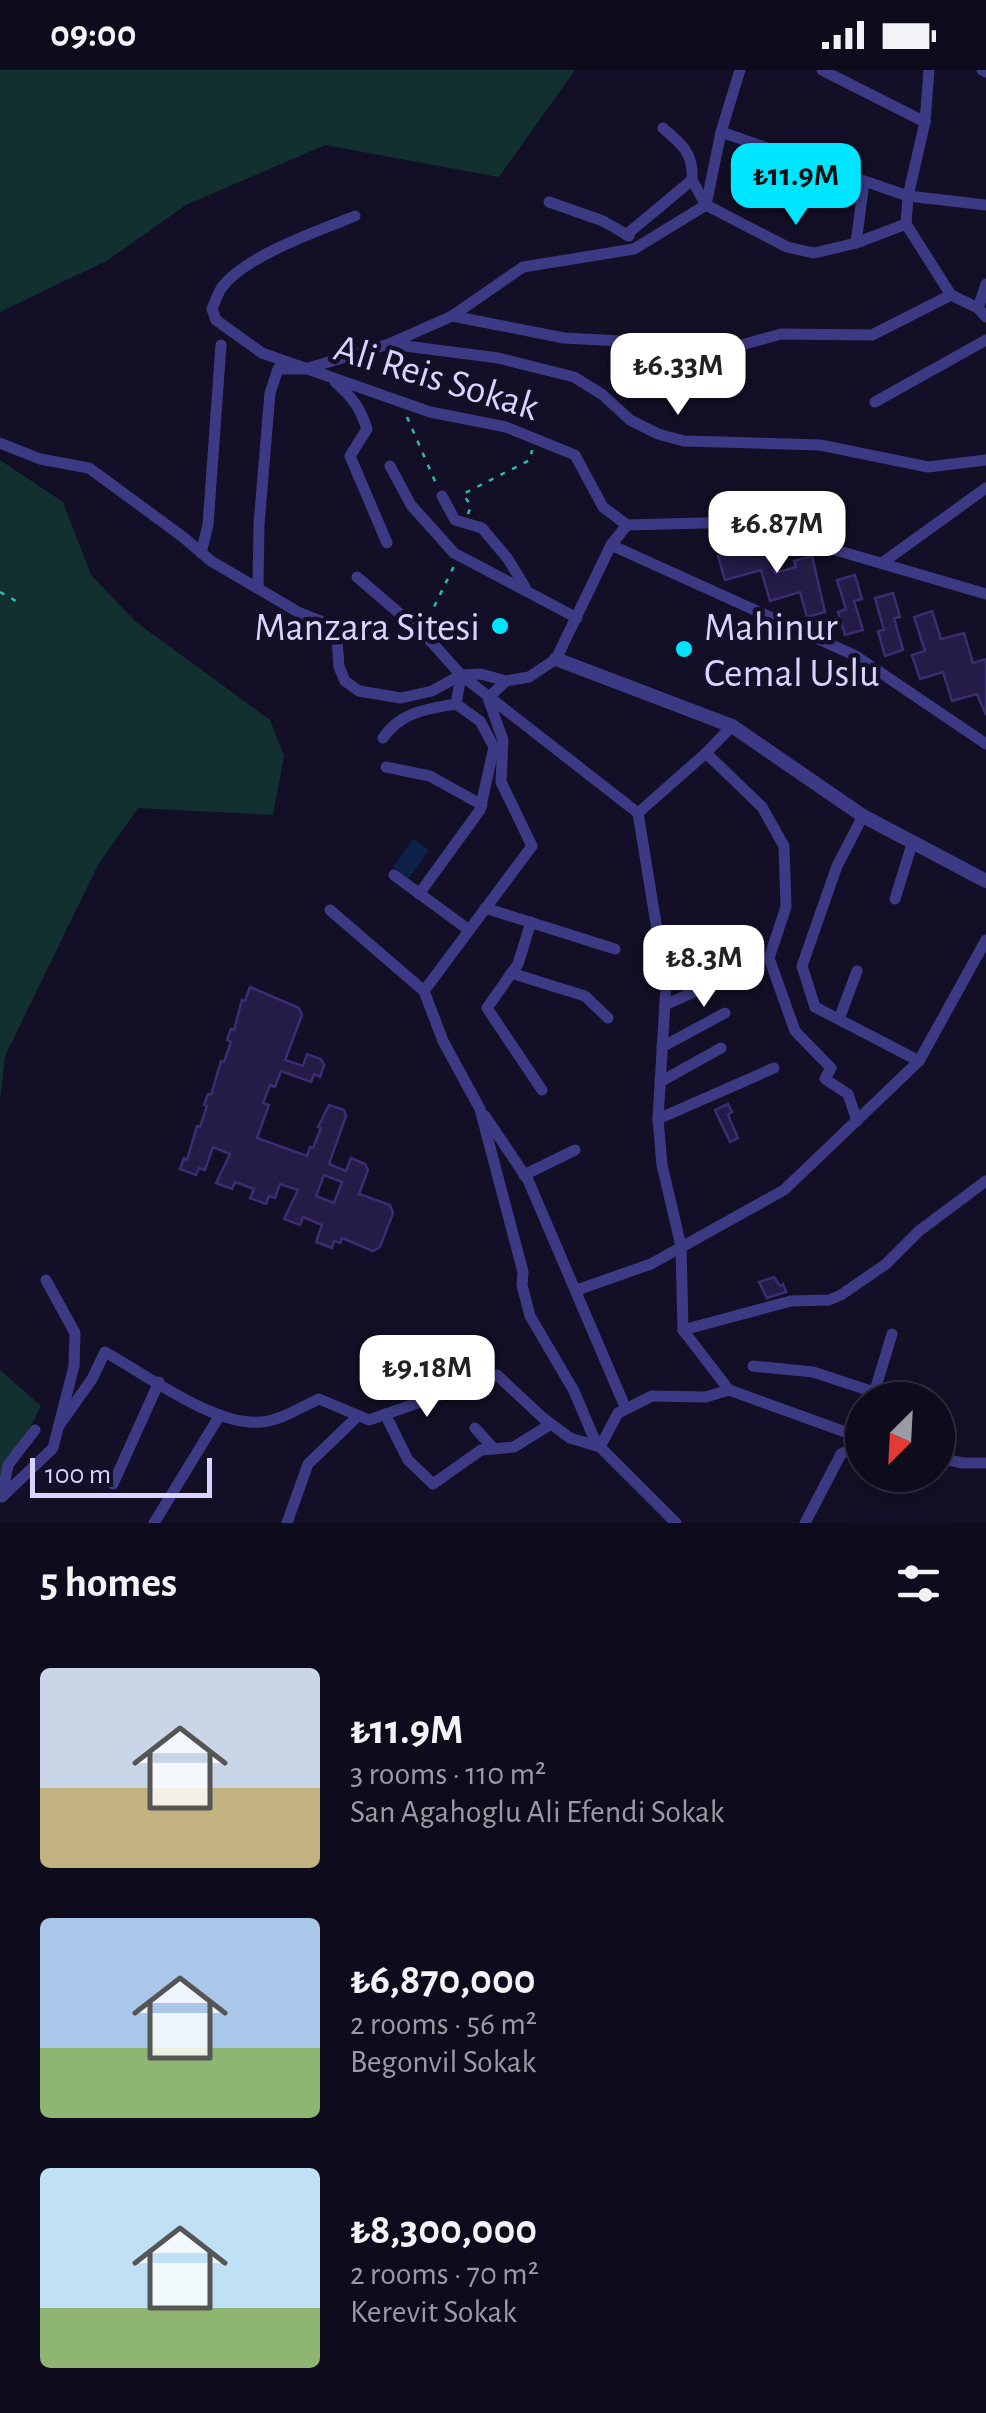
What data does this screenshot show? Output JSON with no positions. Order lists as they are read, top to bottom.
{
  "streets": {
    "street": ["Ali Reis Sokak"]
  },
  "places": ["Manzara Sitesi", "Mahinur Cemal Uslu"],
  "scale_bar": "100 m",
  "north": "bottom left",
  "page": {
    "status": "09:00",
    "price": [
      "₺11.9M",
      "₺6.33M",
      "₺6.87M",
      "₺8.3M",
      "₺9.18M"
    ],
    "scale": "100 m",
    "heading": "5 homes",
    "list": [
      {
        "name": "₺11.9M",
        "note": "3 rooms · 110 m² · San Agahoglu Ali Efendi Sokak"
      },
      {
        "name": "₺6,870,000",
        "note": "2 rooms · 56 m² · Begonvil Sokak"
      },
      {
        "name": "₺8,300,000",
        "note": "2 rooms · 70 m² · Kerevit Sokak"
      }
    ]
  }
}
